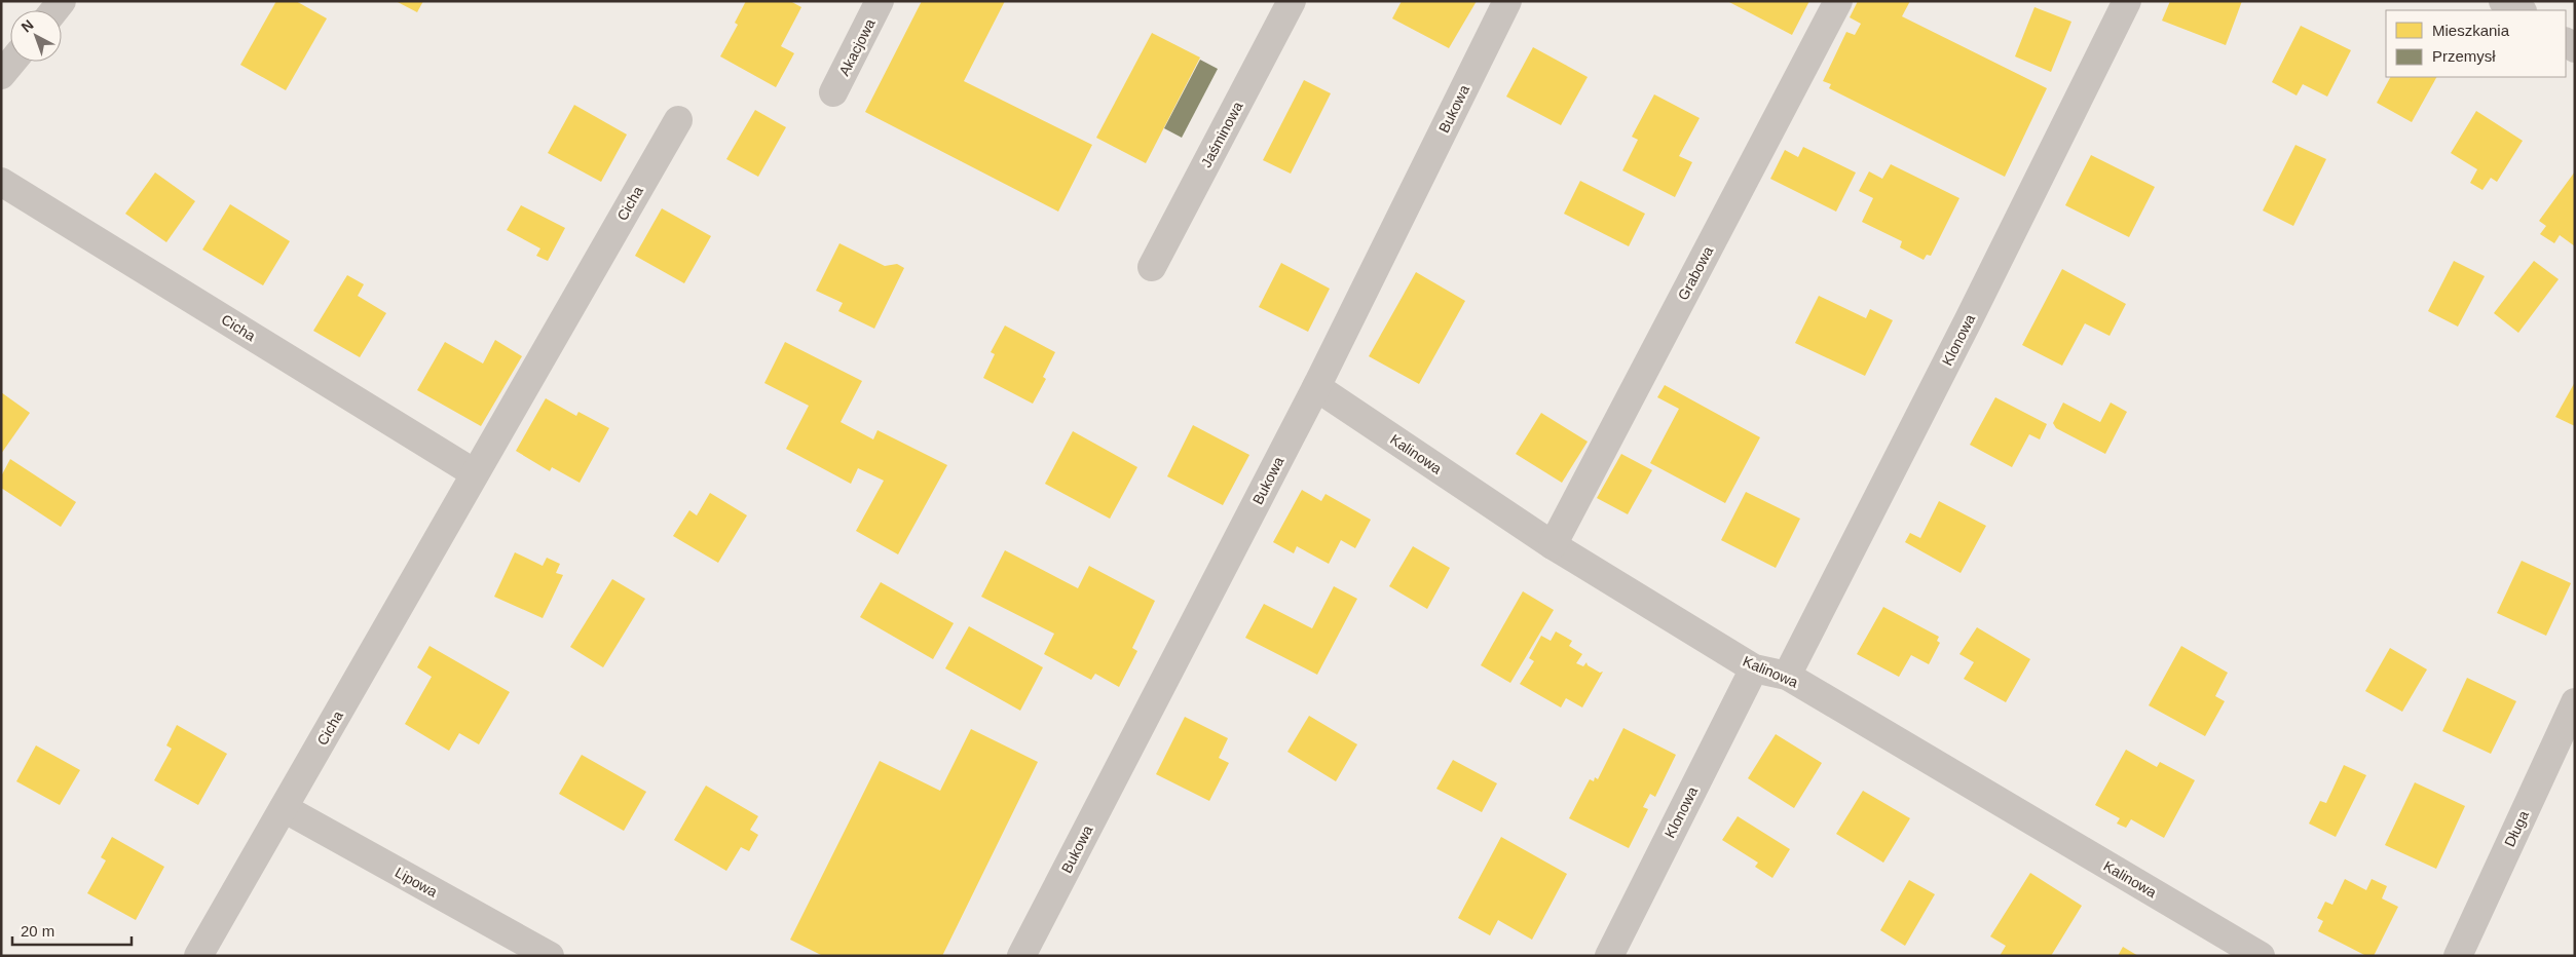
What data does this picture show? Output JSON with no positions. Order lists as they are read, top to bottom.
{
  "streets": {
    "street": [
      "Akacjowa",
      "Bukowa",
      "Jaśminowa",
      "Cicha",
      "Grabowa",
      "Klonowa",
      "Kalinowa",
      "Długa",
      "Lipowa"
    ]
  },
  "crossings": [
    ["Bukowa", "Kalinowa"],
    ["Cicha", "Lipowa"],
    ["Grabowa", "Kalinowa"],
    ["Klonowa", "Kalinowa"]
  ],
  "legend": ["Mieszkania", "Przemysł"],
  "scale_bar": "20 m",
  "north": "top left"
}
